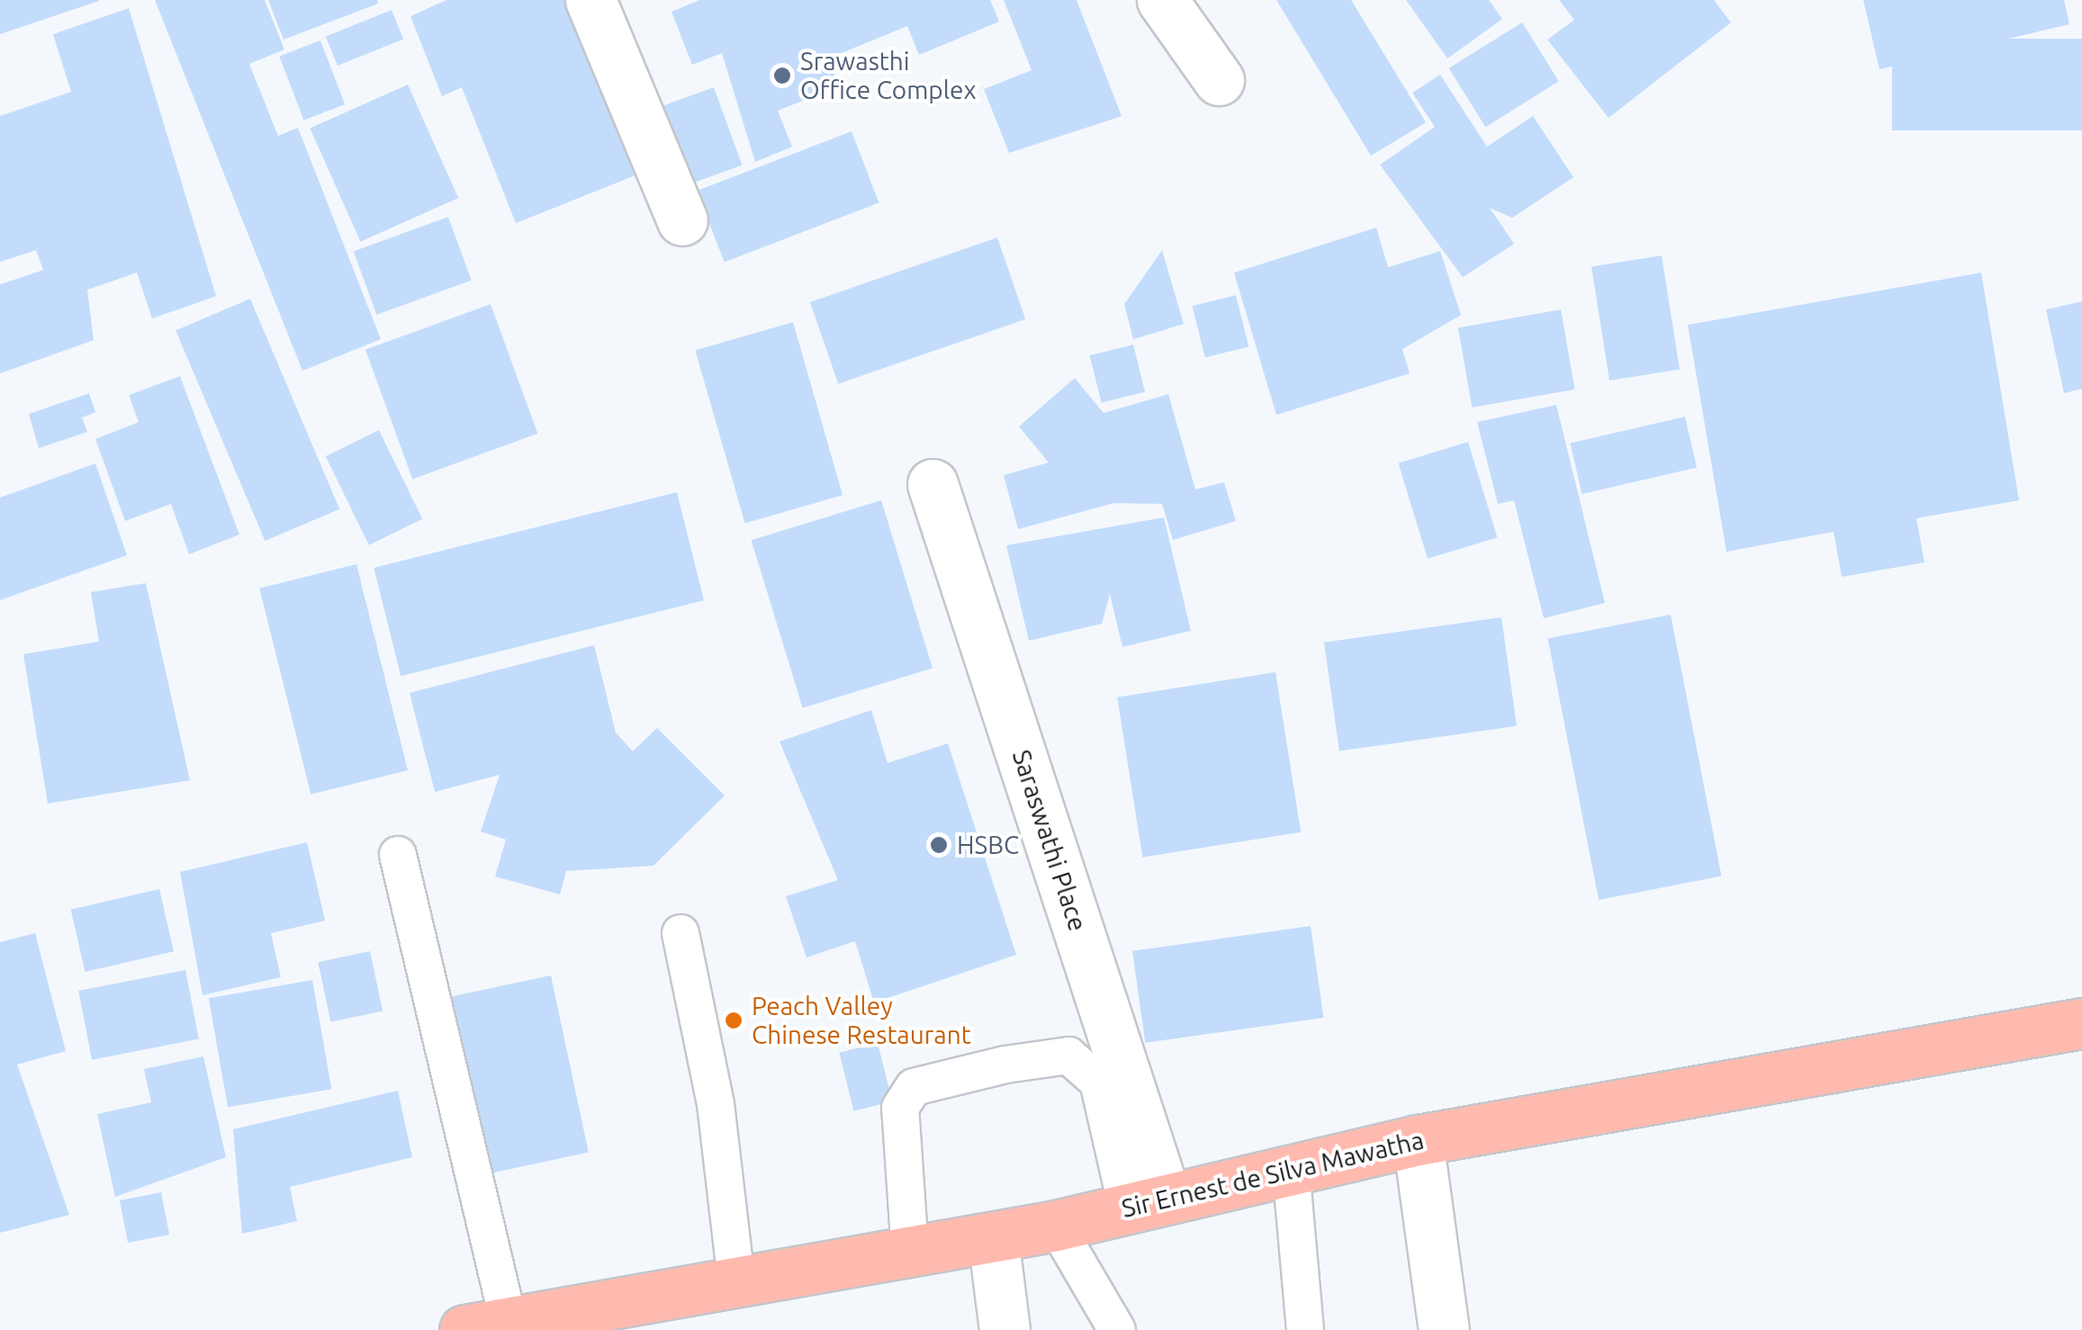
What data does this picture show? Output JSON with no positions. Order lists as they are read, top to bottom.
{
  "streets": {
    "highway": ["Sir Ernest de Silva Mawatha"],
    "street": ["Saraswathi Place"]
  },
  "crossings": [
    ["Saraswathi Place", "Sir Ernest de Silva Mawatha"]
  ],
  "places": ["Srawasthi Office Complex", "HSBC", "Peach Valley Chinese Restaurant"]
}
